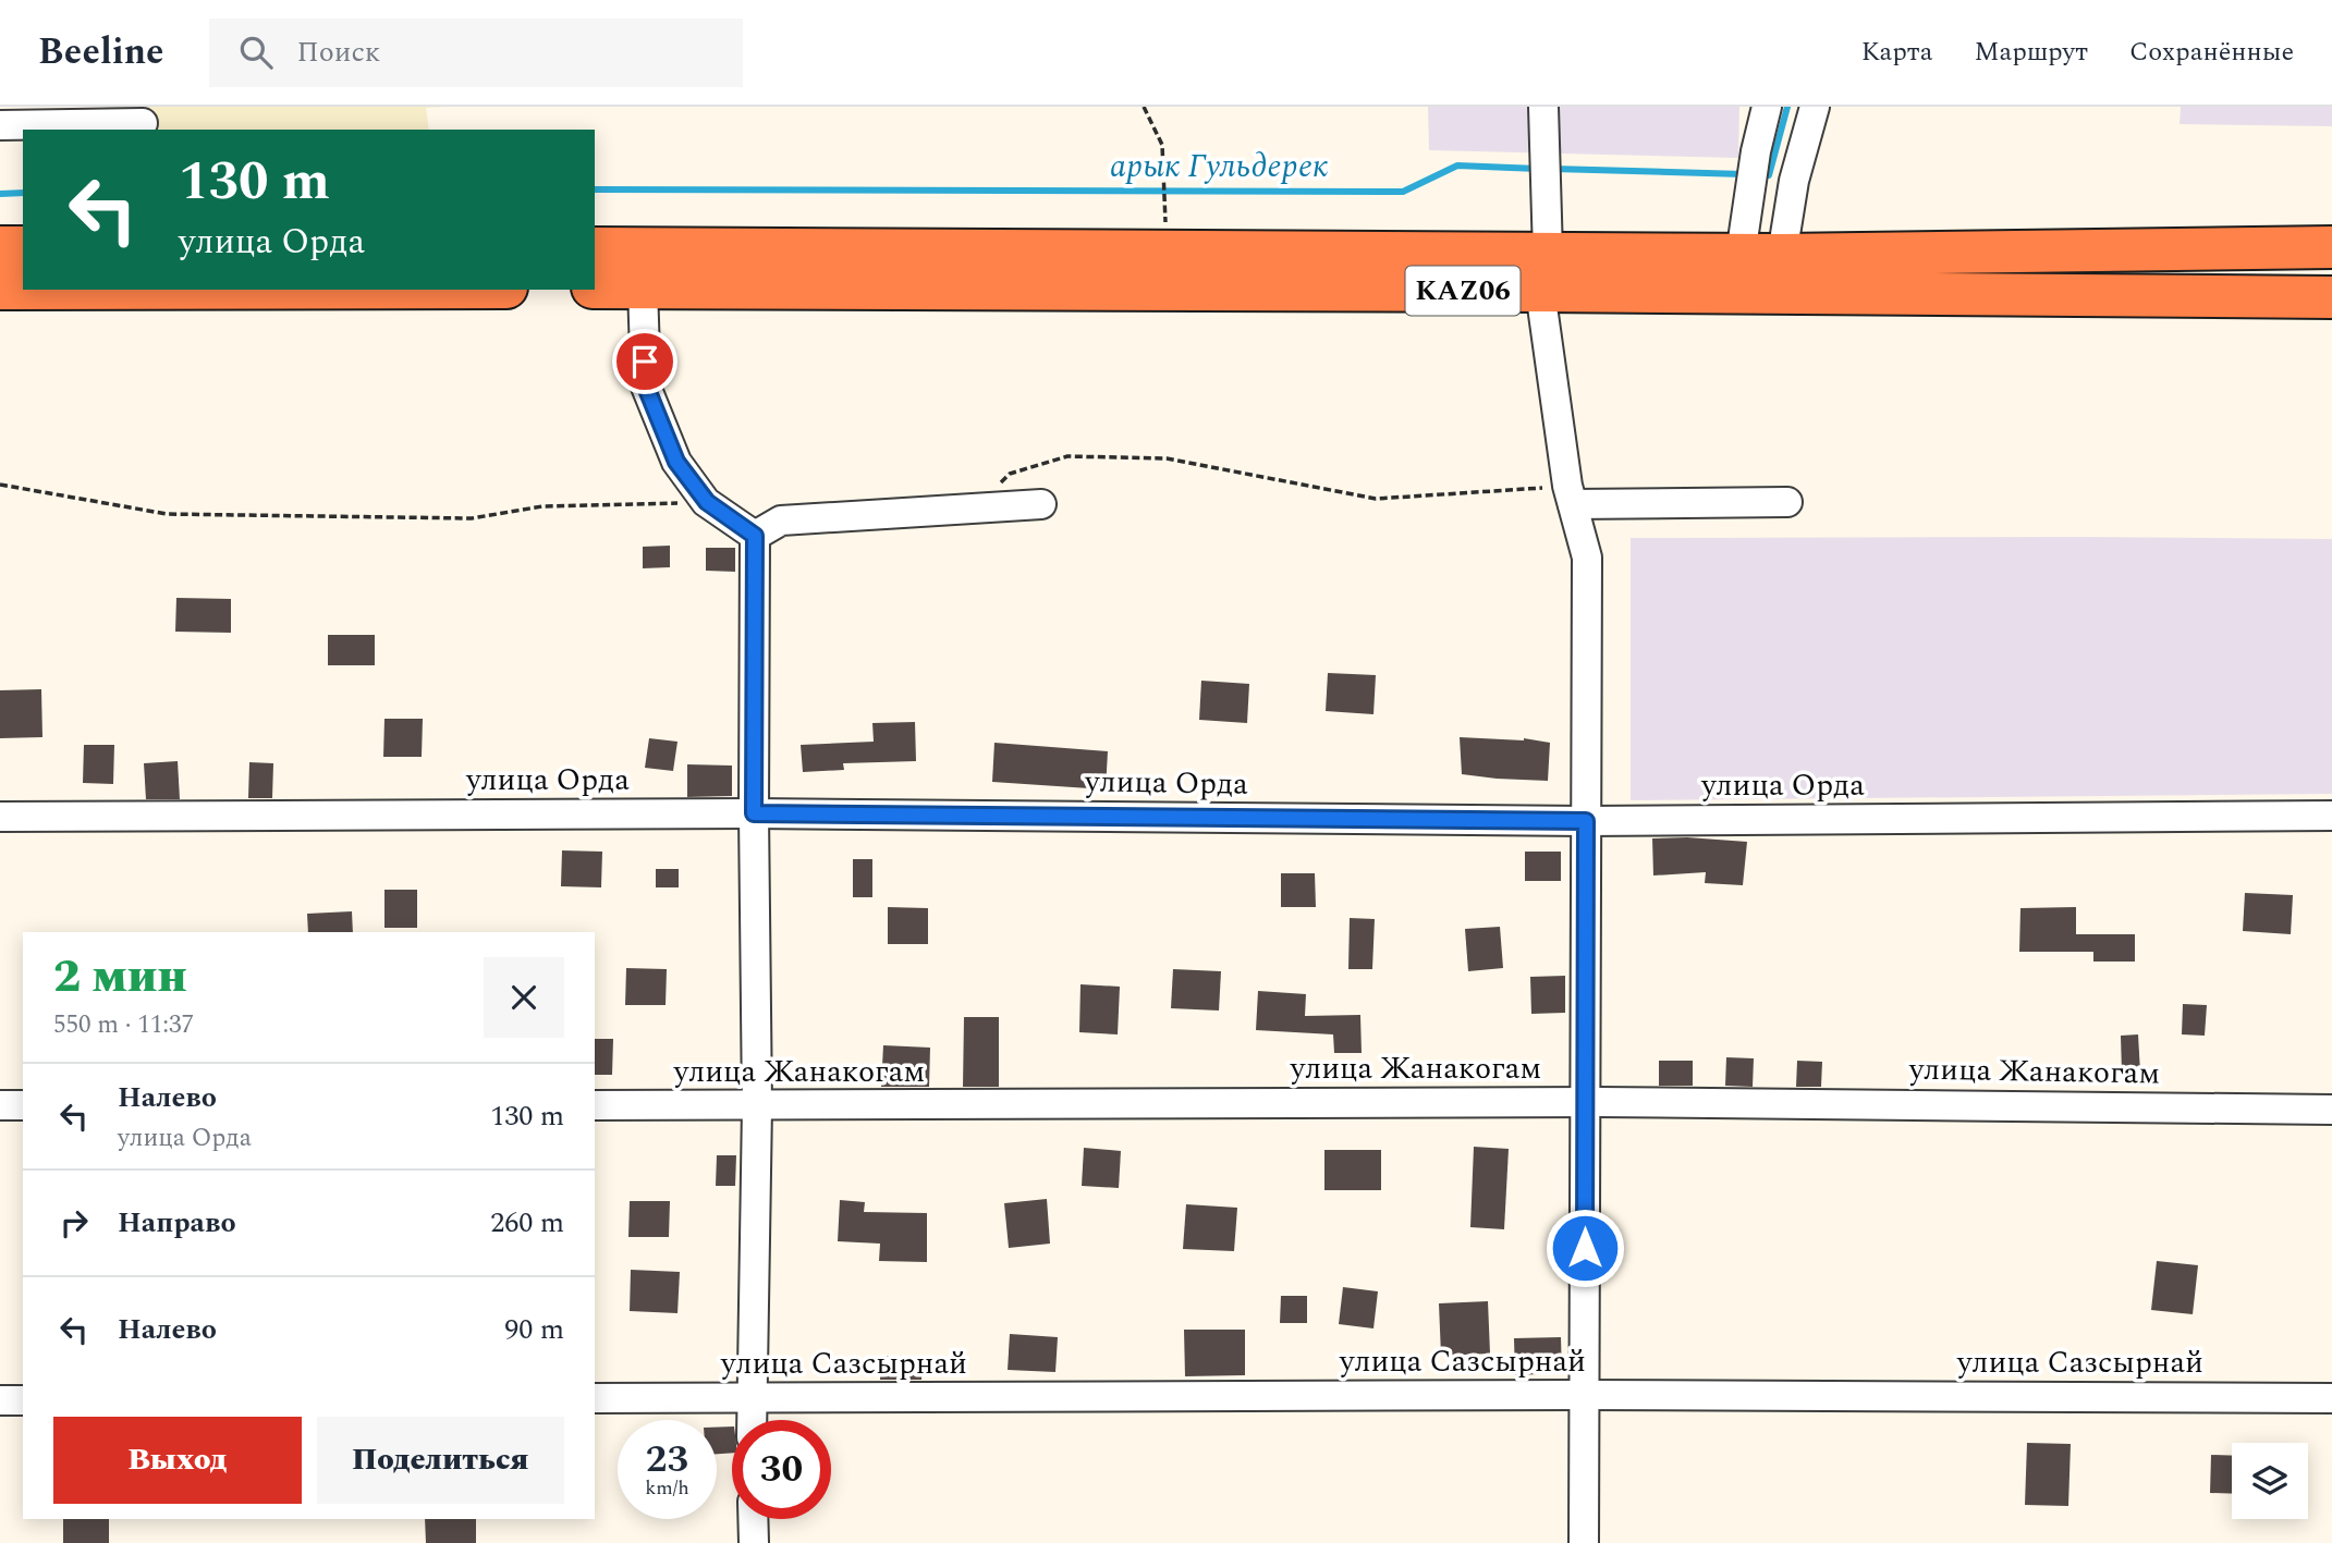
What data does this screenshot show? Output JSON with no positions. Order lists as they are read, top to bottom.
{
  "streets": {
    "highway": ["KАZ06"],
    "street": ["улица Орда", "улица Жанакогам", "улица Сазсырнай"]
  },
  "water": ["арык Гульдерек"],
  "page": {
    "header": "Beeline",
    "search": "Поиск",
    "nav": ["Карта", "Маршрут", "Сохранённые"],
    "turn": ["130 m", "улица Орда"],
    "heading": ["2 мин", "550 m · 11:37"],
    "list": [
      {
        "name": "Налево",
        "note": "улица Орда",
        "value": "130 m"
      },
      {
        "name": "Направо",
        "value": "260 m"
      },
      {
        "name": "Налево",
        "value": "90 m"
      }
    ],
    "buttons": ["Выход", "Поделиться"],
    "speed": "23 km/h",
    "limit": "30"
  }
}
